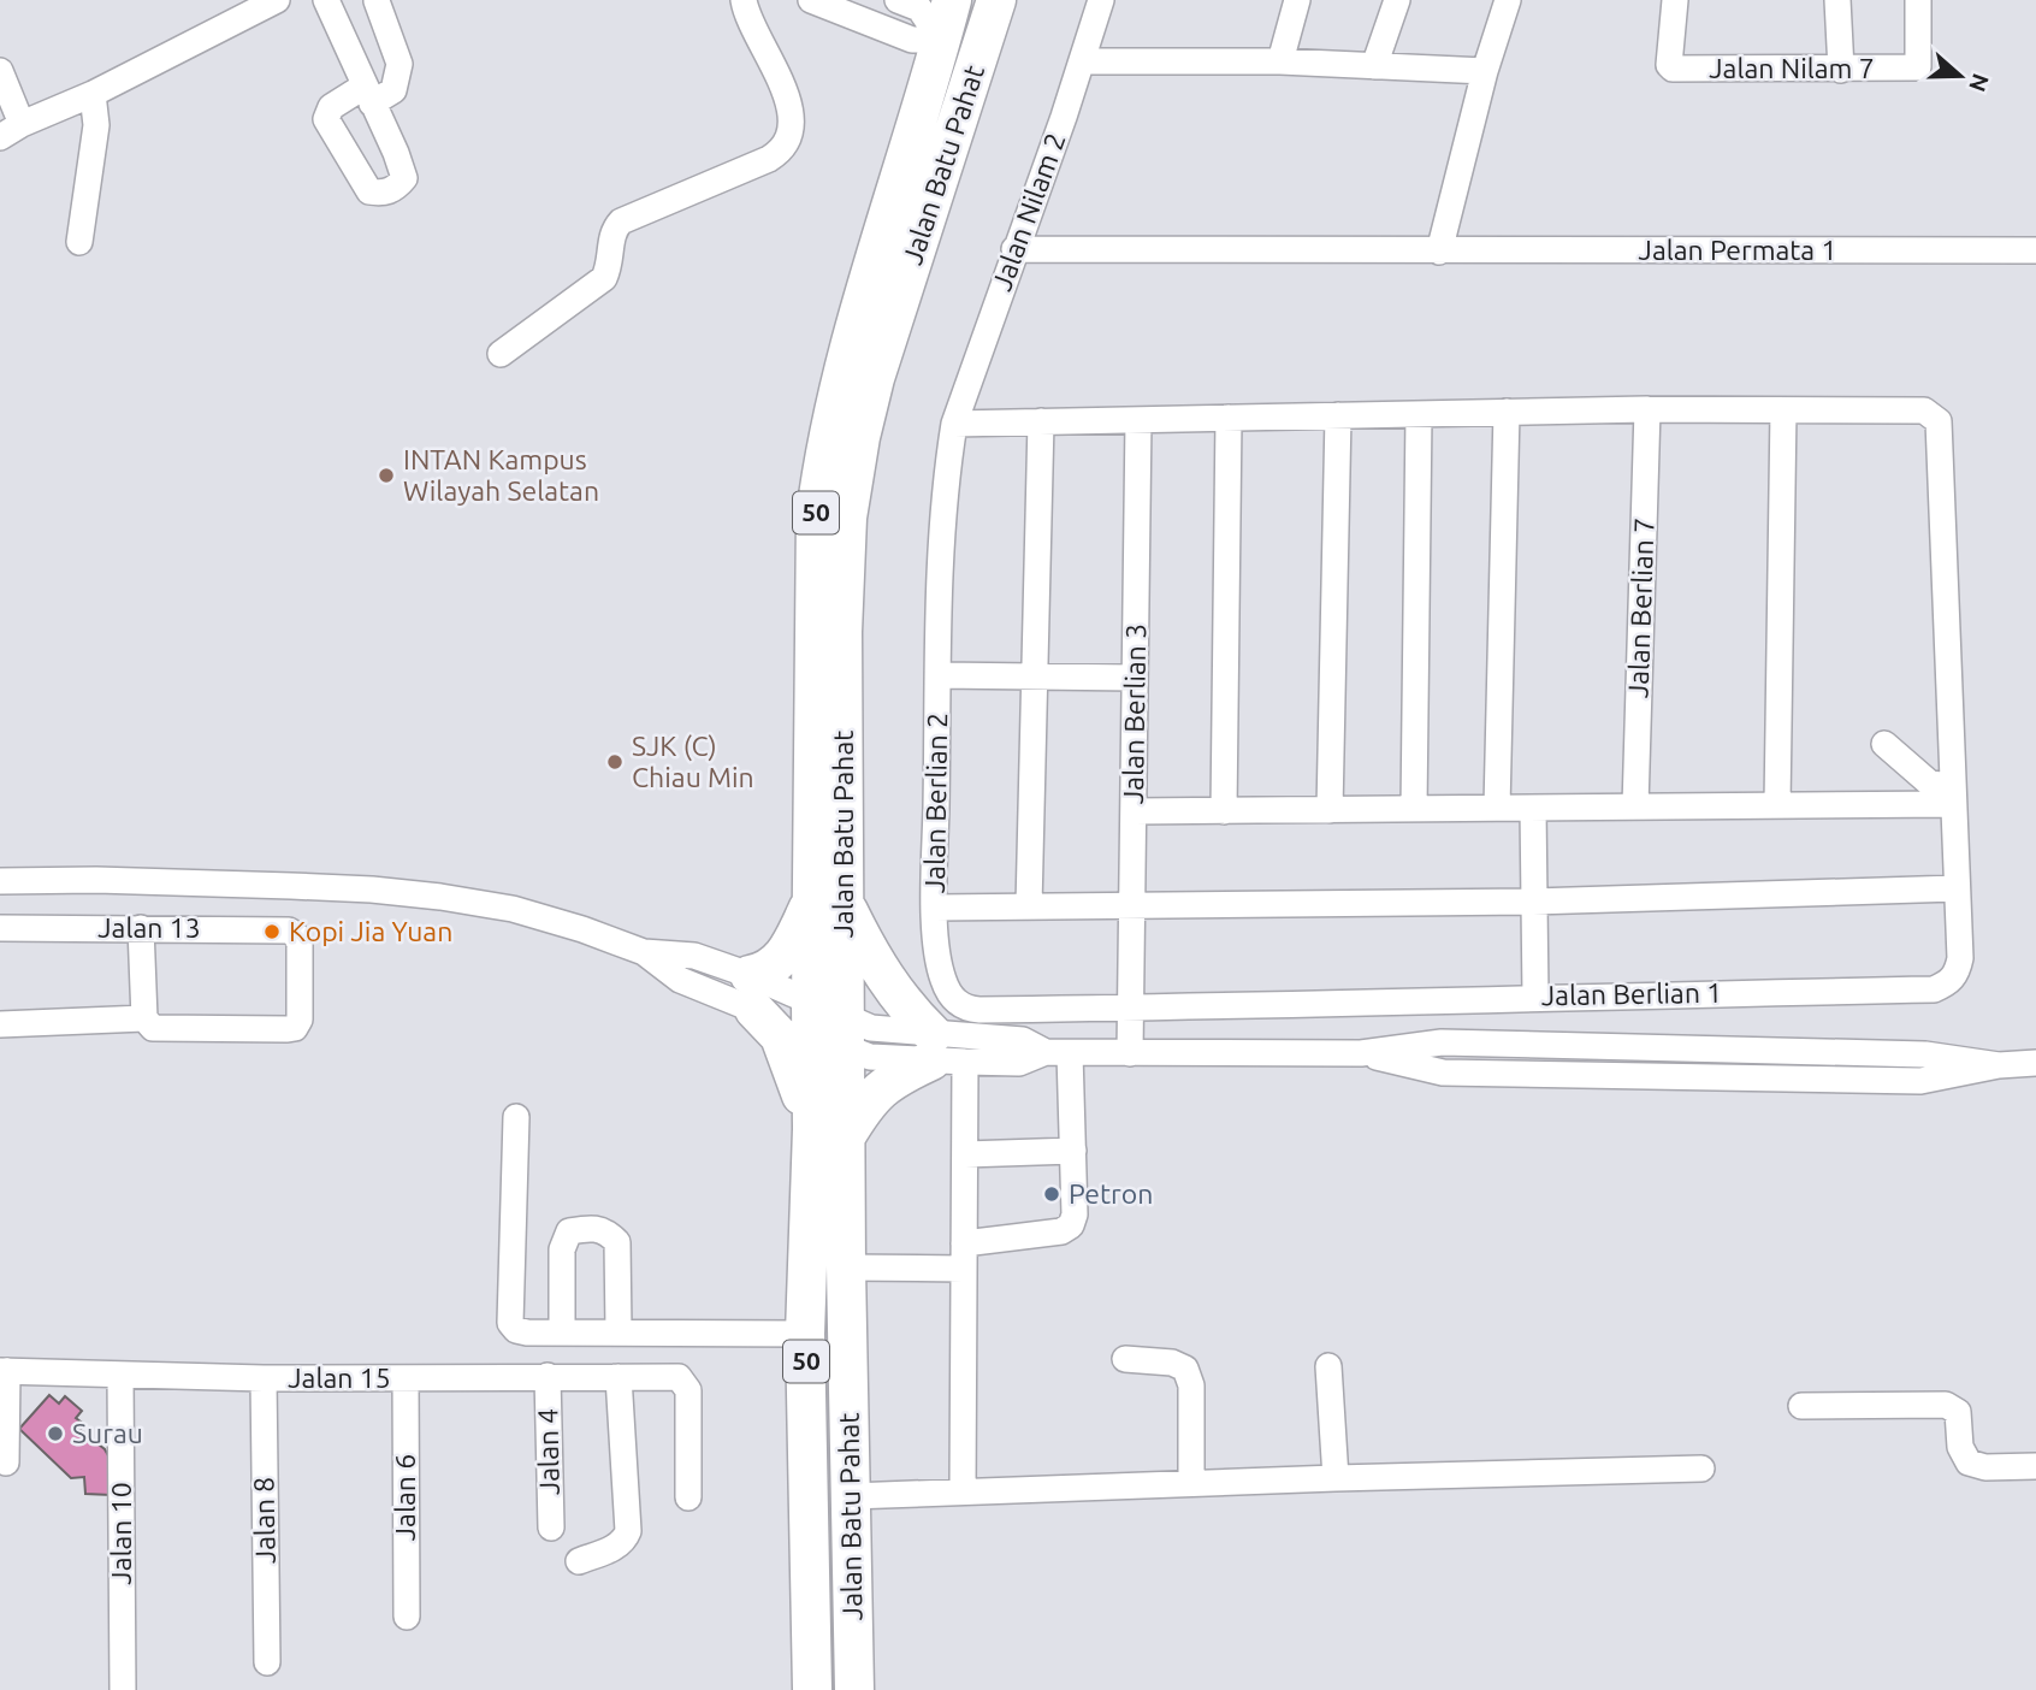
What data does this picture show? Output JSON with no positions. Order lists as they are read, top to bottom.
{
  "streets": {
    "highway": ["Jalan Batu Pahat", "50"],
    "street": [
      "Jalan Nilam 7",
      "Jalan Nilam 2",
      "Jalan Permata 1",
      "Jalan Berlian 7",
      "Jalan Berlian 3",
      "Jalan Berlian 2",
      "Jalan 13",
      "Jalan Berlian 1",
      "Jalan 15",
      "Jalan 4",
      "Jalan 6",
      "Jalan 8",
      "Jalan 10"
    ]
  },
  "crossings": [
    ["Jalan Nilam 2", "Jalan Permata 1"],
    ["Jalan Nilam 2", "Jalan Berlian 2"],
    ["Jalan Berlian 3", "Jalan Berlian 2"],
    ["Jalan Berlian 3", "Jalan Berlian 1"],
    ["Jalan Berlian 2", "Jalan Berlian 1"],
    ["Jalan 15", "Jalan 4"],
    ["Jalan 15", "Jalan 6"],
    ["Jalan 15", "Jalan 8"],
    ["Jalan 15", "Jalan 10"]
  ],
  "places": [
    "INTAN Kampus Wilayah Selatan",
    "SJK (C) Chiau Min",
    "Kopi Jia Yuan",
    "Petron",
    "Surau"
  ],
  "north": "right"
}
